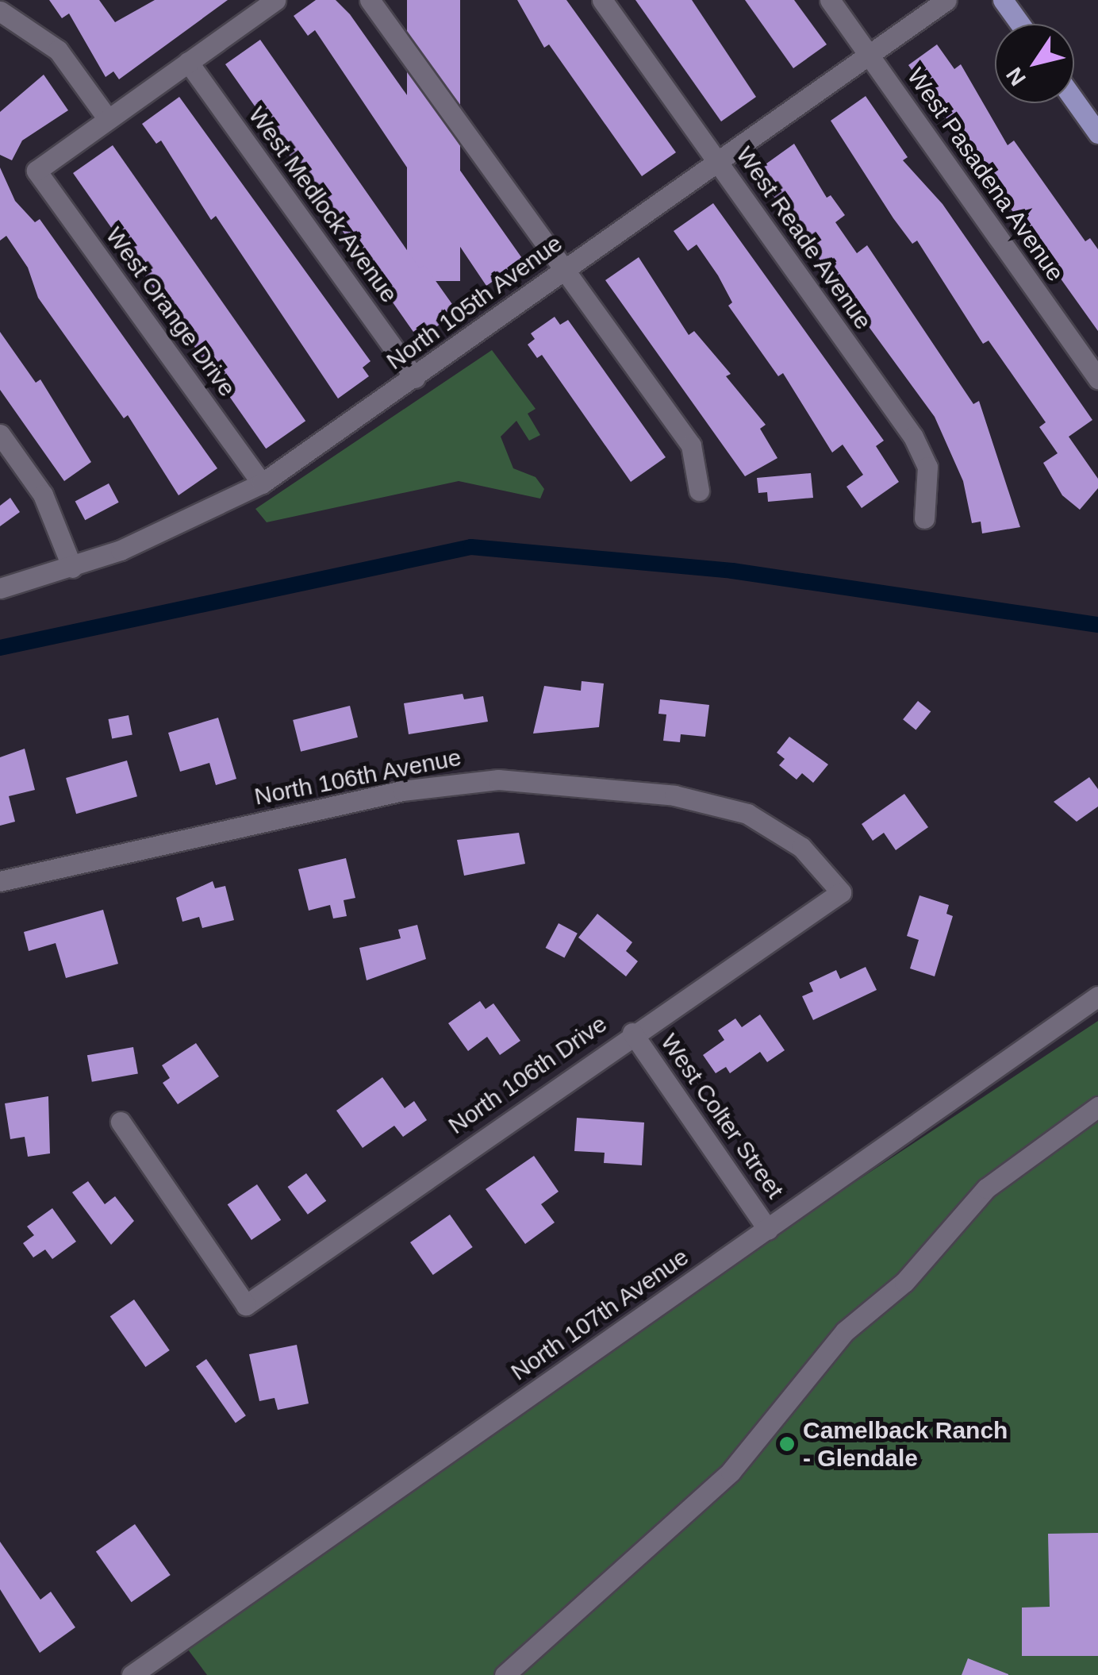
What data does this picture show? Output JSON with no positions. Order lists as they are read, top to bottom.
{
  "streets": {
    "street": [
      "West Pasadena Avenue",
      "West Medlock Avenue",
      "West Reade Avenue",
      "North 105th Avenue",
      "West Orange Drive",
      "North 106th Avenue",
      "North 106th Drive",
      "West Colter Street",
      "North 107th Avenue"
    ]
  },
  "crossings": [
    ["West Pasadena Avenue", "North 105th Avenue"],
    ["West Medlock Avenue", "North 105th Avenue"],
    ["West Reade Avenue", "North 105th Avenue"],
    ["North 105th Avenue", "West Orange Drive"],
    ["North 106th Avenue", "North 106th Drive"],
    ["North 106th Drive", "West Colter Street"],
    ["West Colter Street", "North 107th Avenue"]
  ],
  "places": ["Camelback Ranch - Glendale"],
  "north": "bottom left"
}
